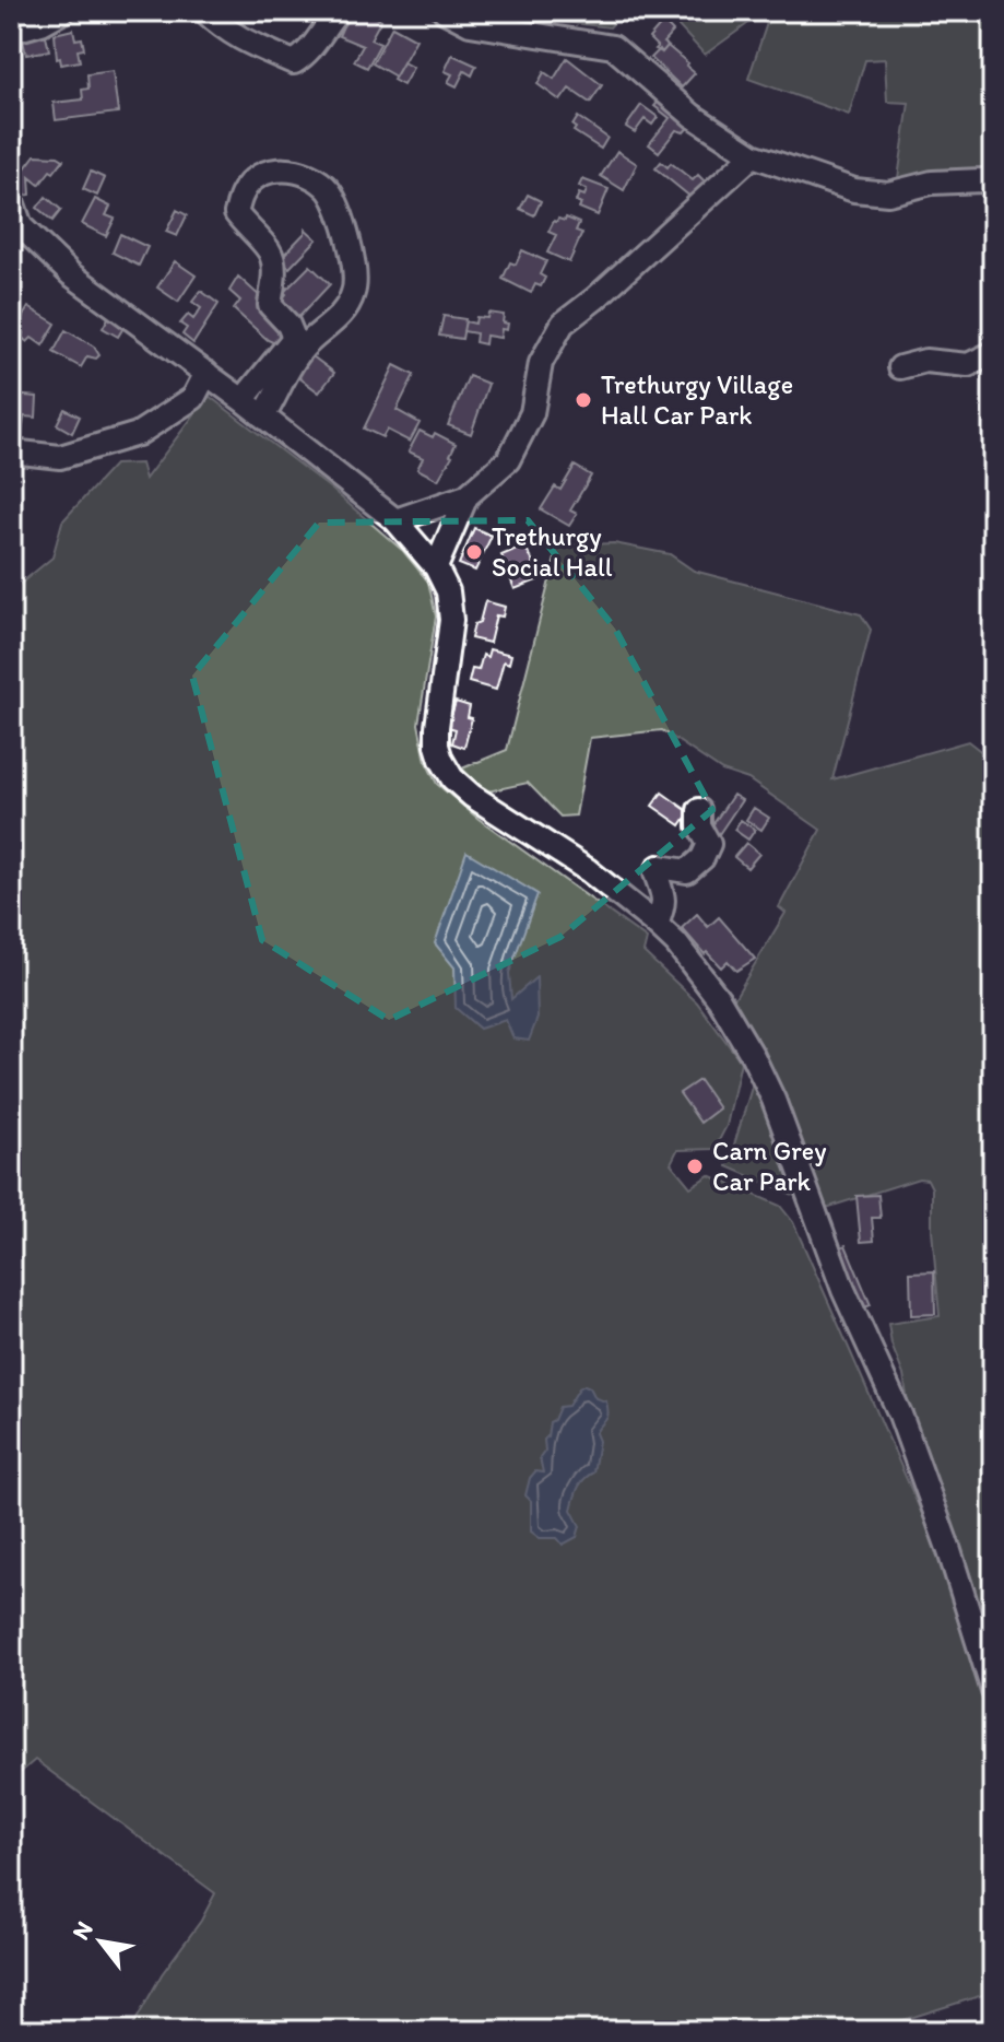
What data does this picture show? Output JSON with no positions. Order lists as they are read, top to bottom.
{
  "places": ["Trethurgy Village Hall Car Park", "Trethurgy Social Hall", "Carn Grey Car Park"],
  "north": "top left"
}
